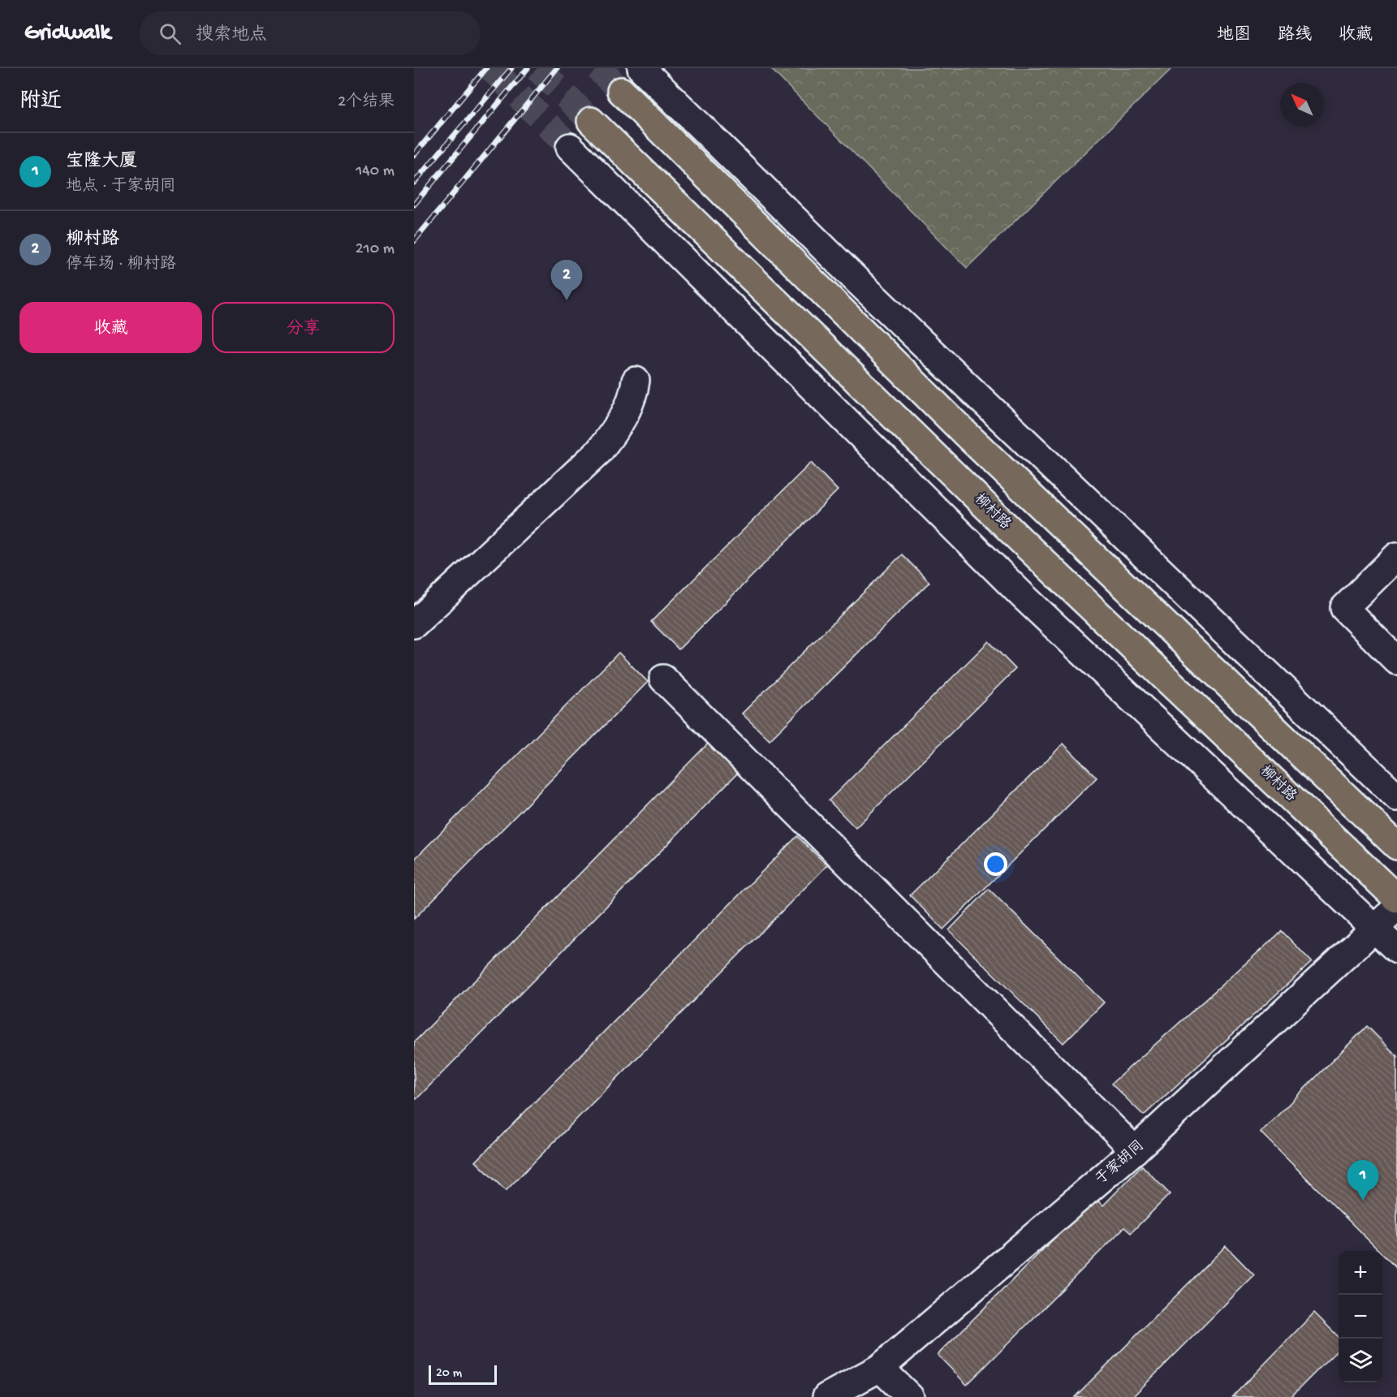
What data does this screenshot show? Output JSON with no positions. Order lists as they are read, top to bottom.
{
  "streets": {
    "main road": ["柳村路"],
    "street": ["于家胡同"]
  },
  "scale_bar": "20 m",
  "north": "top left",
  "page": {
    "header": "Gridwalk",
    "search": "搜索地点",
    "nav": ["地图", "路线", "收藏"],
    "heading": ["附近", "2个结果"],
    "list": [
      {
        "mark": "1",
        "name": "宝隆大厦",
        "note": "地点 · 于家胡同",
        "value": "140 m"
      },
      {
        "mark": "2",
        "name": "柳村路",
        "note": "停车场 · 柳村路",
        "value": "210 m"
      }
    ],
    "pins": ["2", "1"],
    "buttons": ["收藏", "分享"],
    "map_buttons": ["+", "−"],
    "scale": "20 m"
  }
}
